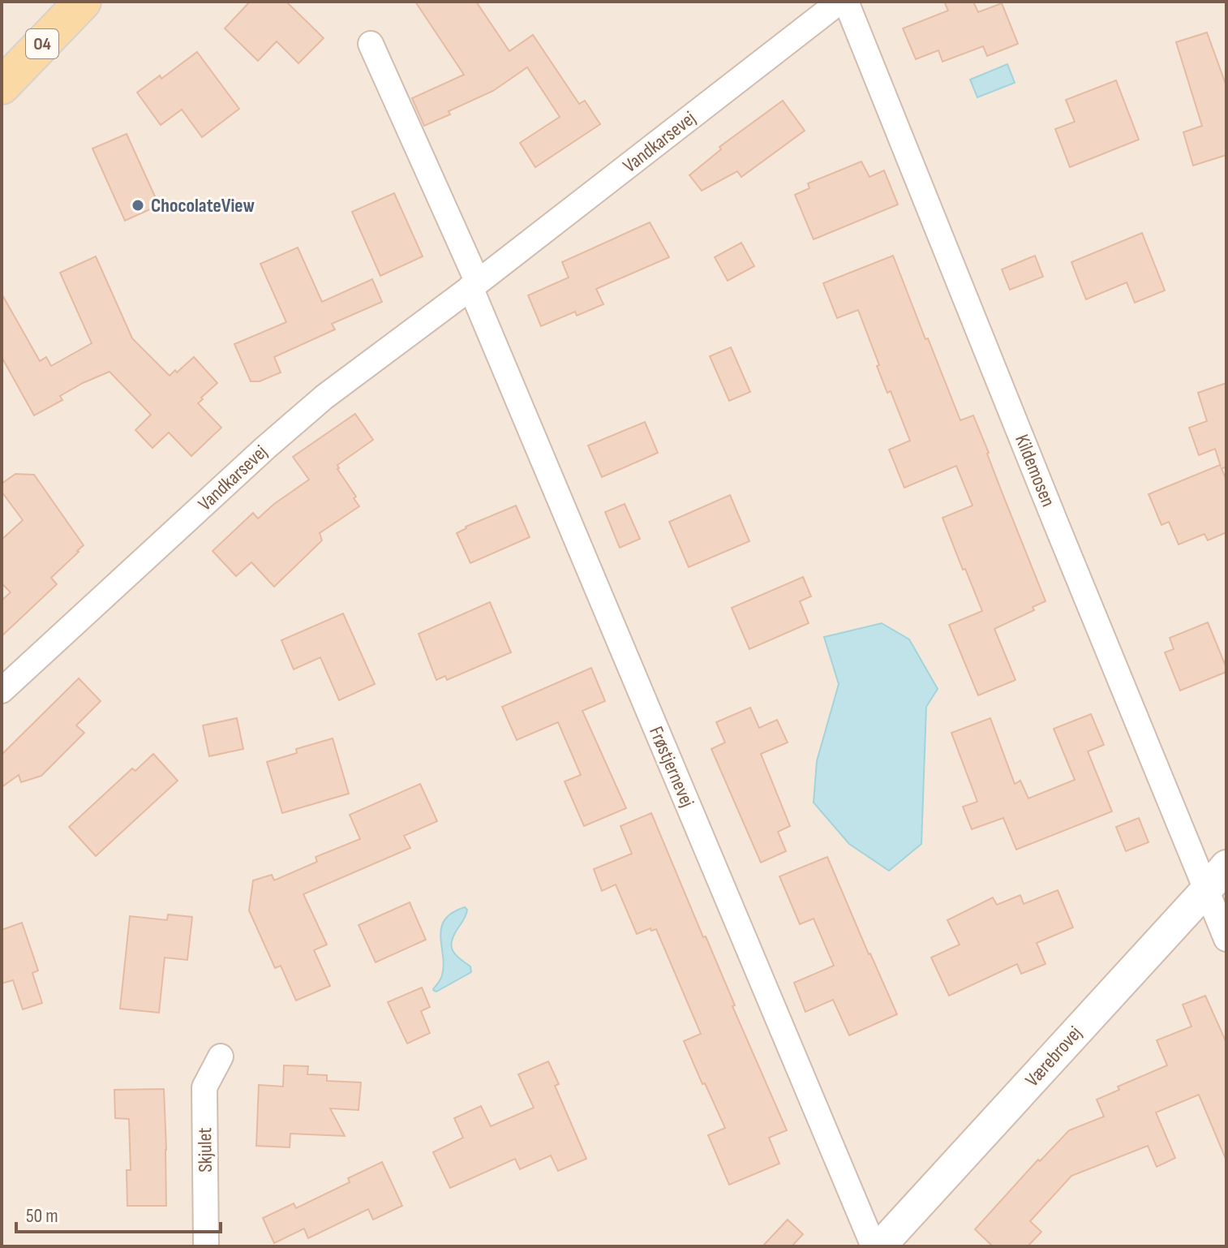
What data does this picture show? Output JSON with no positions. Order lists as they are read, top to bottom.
{
  "streets": {
    "main road": ["O4"],
    "street": [
      "Vandkarsevej",
      "Kildemosen",
      "Frøstjernevej",
      "Værebrovej",
      "Skjulet"
    ]
  },
  "crossings": [
    ["Vandkarsevej", "Frøstjernevej"],
    ["Kildemosen", "Værebrovej"]
  ],
  "places": ["ChocolateView"],
  "scale_bar": "50 m"
}
